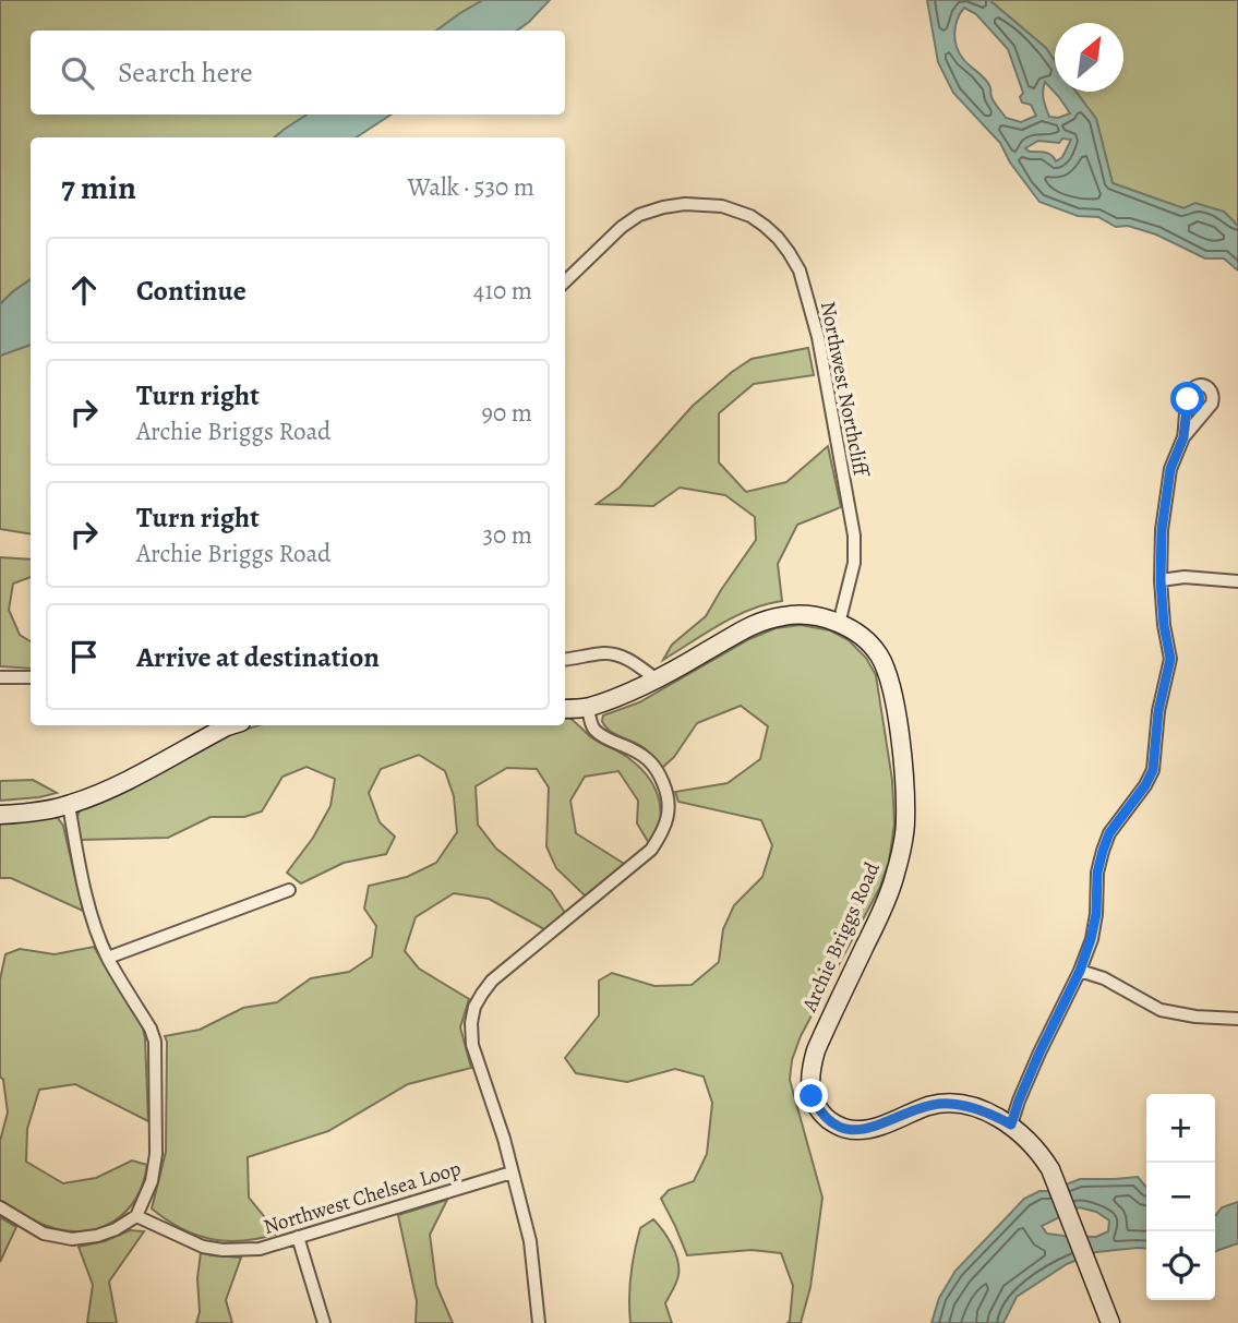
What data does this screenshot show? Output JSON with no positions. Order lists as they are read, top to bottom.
{
  "streets": {
    "street": ["Northwest Northcliff", "Archie Briggs Road", "Northwest Chelsea Loop"]
  },
  "crossings": [
    ["Northwest Northcliff", "Archie Briggs Road"]
  ],
  "north": "top right",
  "page": {
    "search": "Search here",
    "heading": ["7 min", "Walk · 530 m"],
    "list": [
      ["Continue", "410 m"],
      ["Turn right", "Archie Briggs Road", "90 m"],
      ["Turn right", "Archie Briggs Road", "30 m"],
      "Arrive at destination"
    ],
    "map_buttons": ["+", "−"]
  }
}
